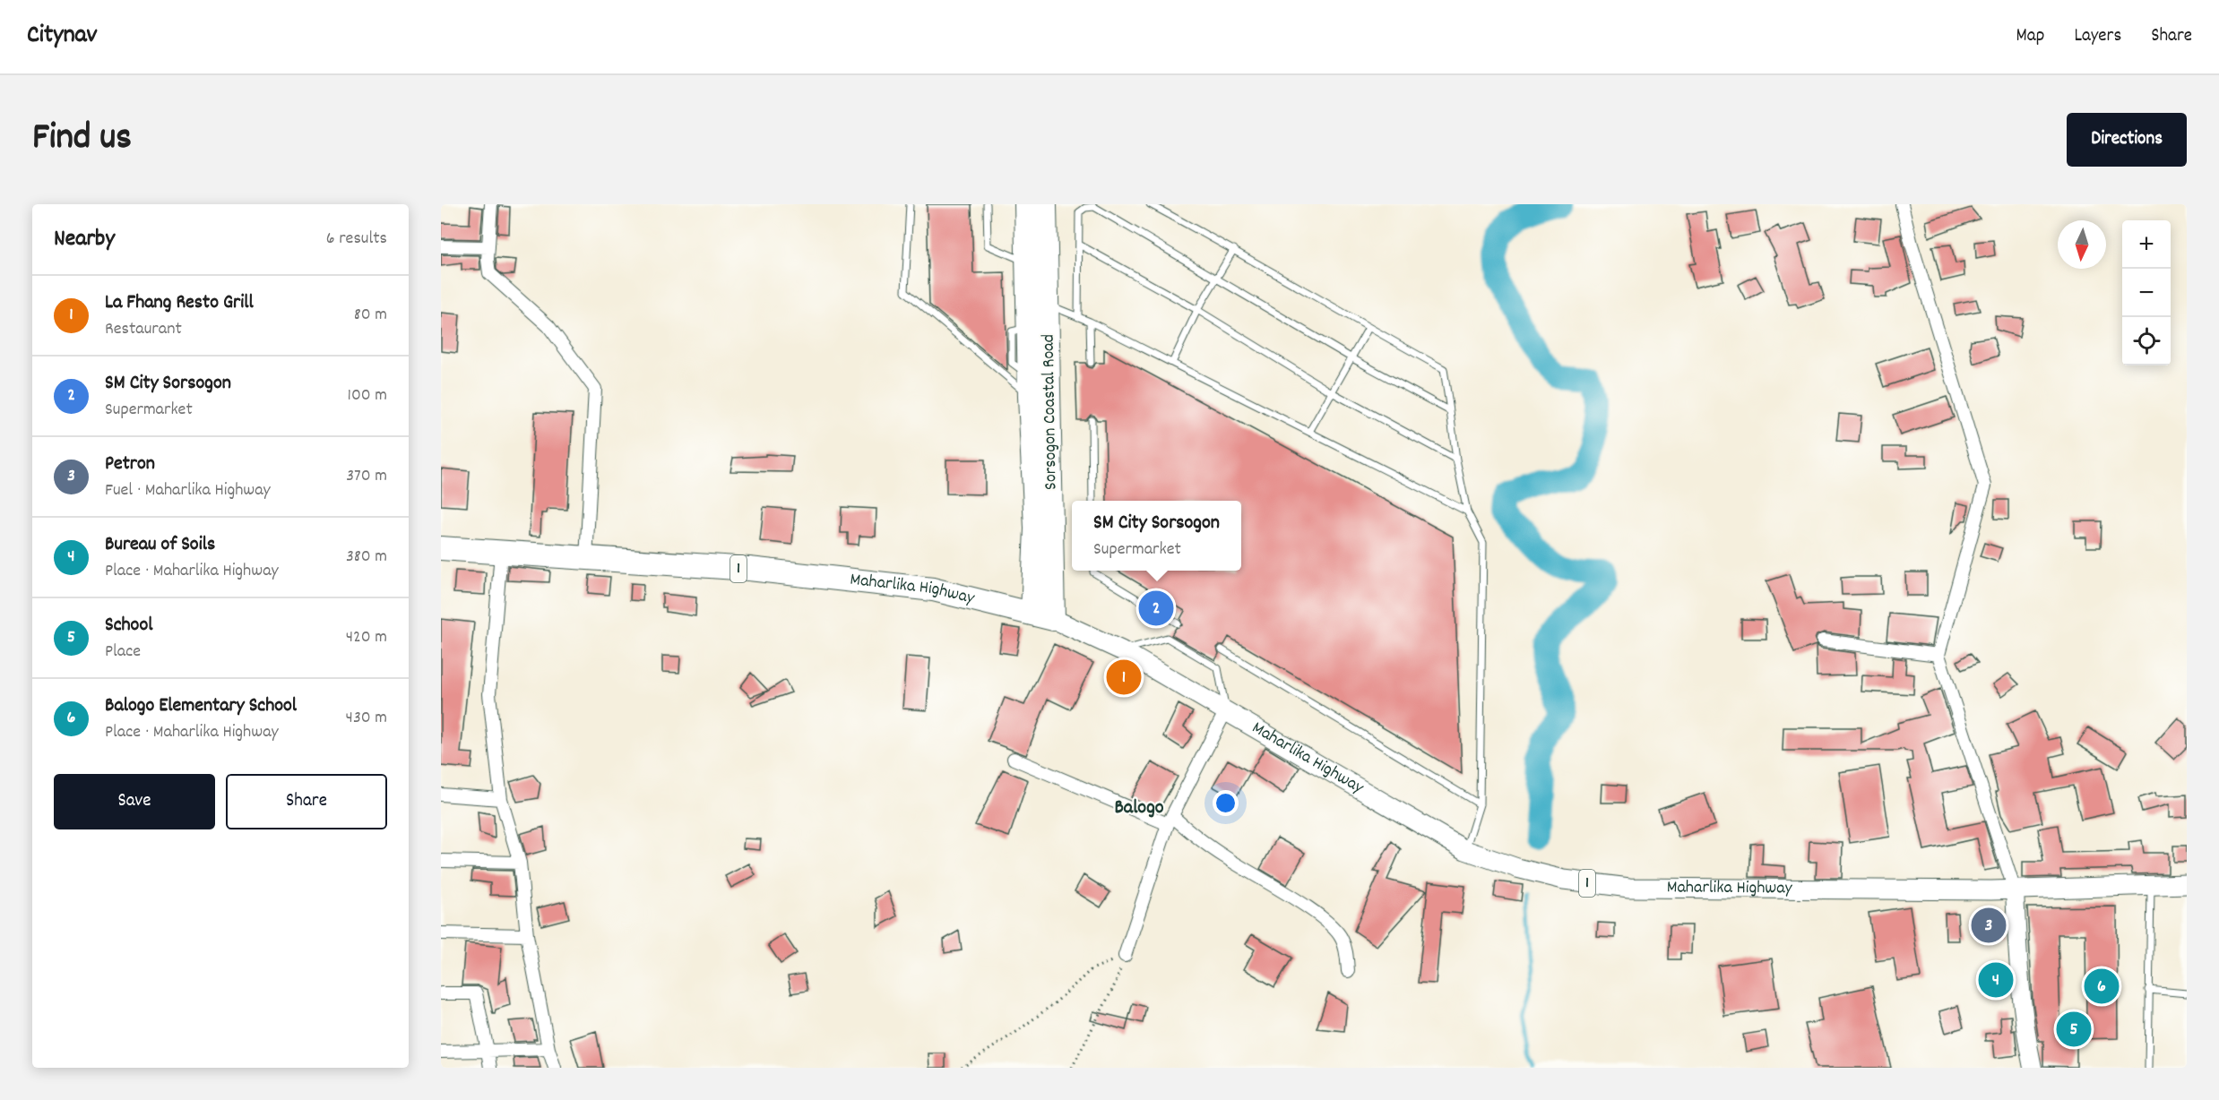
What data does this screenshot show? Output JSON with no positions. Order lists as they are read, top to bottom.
{
  "streets": {
    "highway": ["Sorsogon Coastal Road", "1", "Maharlika Highway"]
  },
  "crossings": [
    ["Sorsogon Coastal Road", "Maharlika Highway"]
  ],
  "districts": ["Balogo"],
  "north": "bottom",
  "page": {
    "header": "Citynav",
    "nav": ["Map", "Layers", "Share"],
    "title": "Find us",
    "buttons": [
      "Directions",
      ["Save", "Share"]
    ],
    "heading": ["Nearby", "6 results"],
    "map_buttons": ["+", "−"],
    "list": [
      {
        "mark": "1",
        "name": "La Fhang Resto Grill",
        "note": "Restaurant",
        "value": "80 m"
      },
      {
        "mark": "2",
        "name": "SM City Sorsogon",
        "note": "Supermarket",
        "value": "100 m"
      },
      {
        "mark": "3",
        "name": "Petron",
        "note": "Fuel · Maharlika Highway",
        "value": "370 m"
      },
      {
        "mark": "4",
        "name": "Bureau of Soils",
        "note": "Place · Maharlika Highway",
        "value": "380 m"
      },
      {
        "mark": "5",
        "name": "School",
        "note": "Place",
        "value": "420 m"
      },
      {
        "mark": "6",
        "name": "Balogo Elementary School",
        "note": "Place · Maharlika Highway",
        "value": "430 m"
      }
    ],
    "popup": ["SM City Sorsogon", "Supermarket"],
    "pins": [
      "2",
      "1",
      "3",
      "4",
      "6",
      "5"
    ]
  }
}
